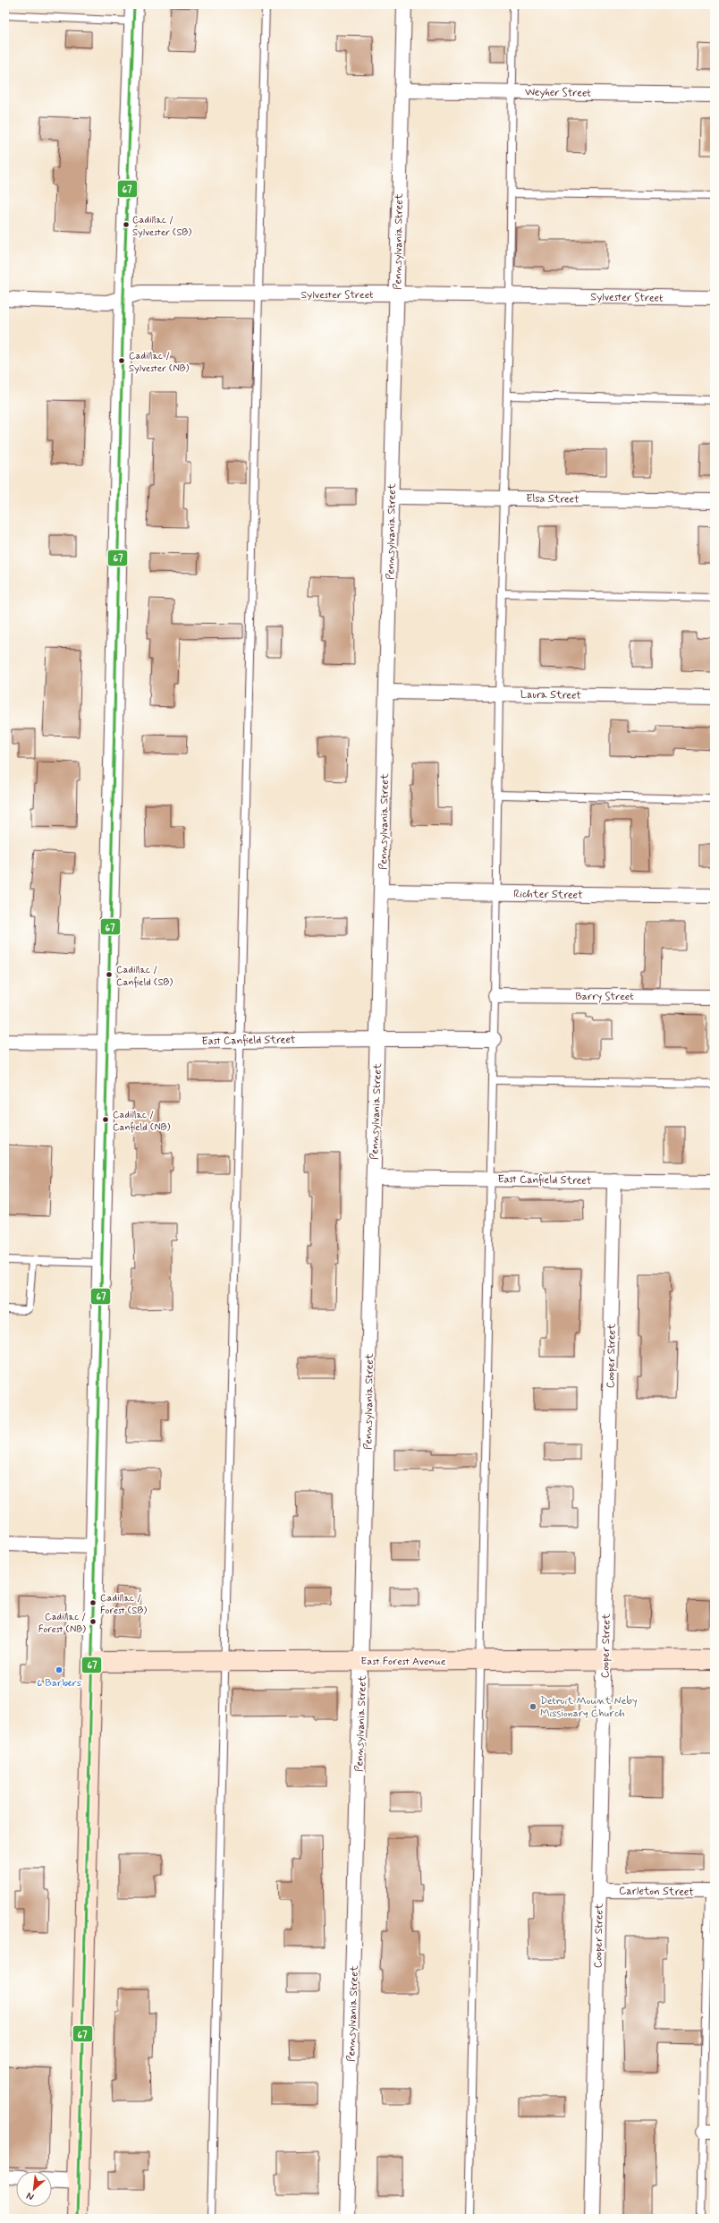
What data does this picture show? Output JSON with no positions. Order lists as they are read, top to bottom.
{
  "streets": {
    "main road": ["East Forest Avenue"],
    "street": [
      "Weyher Street",
      "Pennsylvania Street",
      "Sylvester Street",
      "Elsa Street",
      "Laura Street",
      "Richter Street",
      "Barry Street",
      "East Canfield Street",
      "Cooper Street",
      "Carleton Street"
    ]
  },
  "crossings": [
    ["Weyher Street", "Pennsylvania Street"],
    ["Pennsylvania Street", "Sylvester Street"],
    ["Pennsylvania Street", "Elsa Street"],
    ["Pennsylvania Street", "Laura Street"],
    ["Pennsylvania Street", "Richter Street"],
    ["Pennsylvania Street", "East Canfield Street"],
    ["Pennsylvania Street", "East Forest Avenue"],
    ["East Canfield Street", "Cooper Street"],
    ["Cooper Street", "East Forest Avenue"],
    ["Cooper Street", "Carleton Street"]
  ],
  "places": [
    "Cadillac / Sylvester (SB)",
    "Cadillac / Sylvester (NB)",
    "Cadillac / Canfield (SB)",
    "Cadillac / Canfield (NB)",
    "Cadillac / Forest (SB)",
    "Cadillac / Forest (NB)",
    "6 Barbers",
    "Detroit Mount Neby Missionary Church"
  ],
  "lines": ["transit line 67"],
  "north": "bottom left"
}
